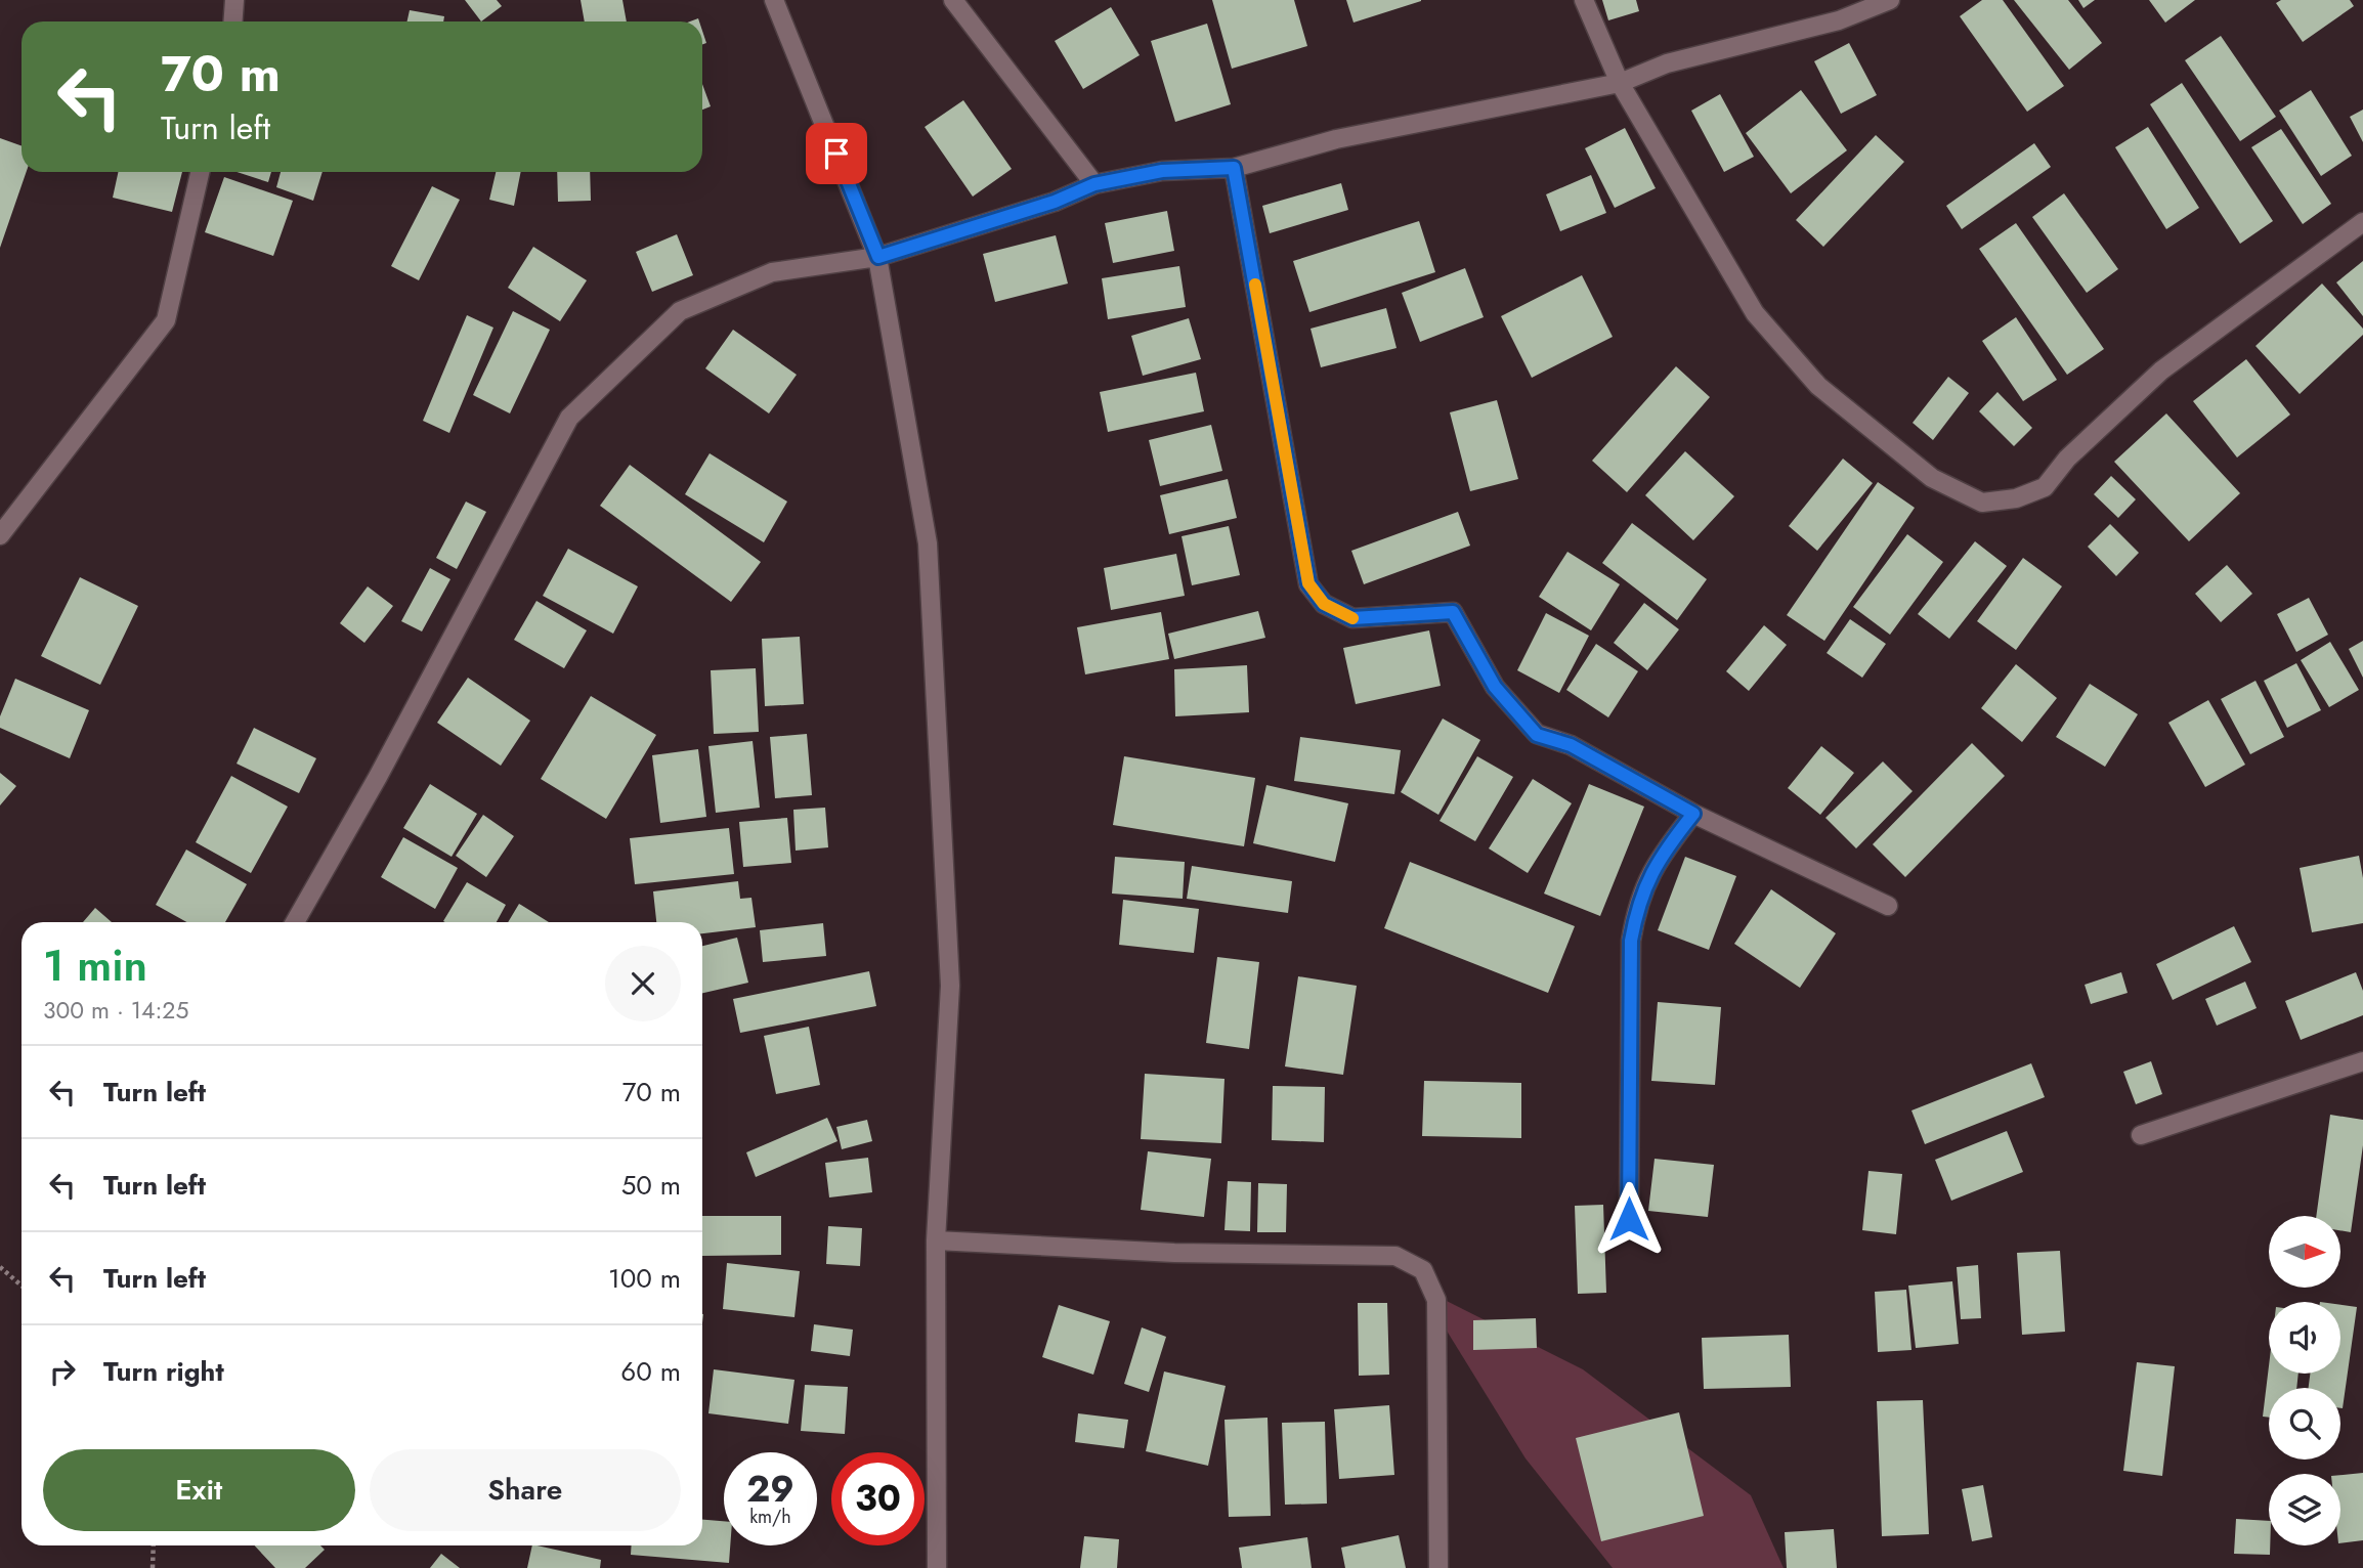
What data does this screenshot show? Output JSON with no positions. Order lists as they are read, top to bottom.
{
  "north": "right",
  "page": {
    "turn": ["70 m", "Turn left"],
    "heading": ["1 min", "300 m · 14:25"],
    "list": [
      {
        "name": "Turn left",
        "value": "70 m"
      },
      {
        "name": "Turn left",
        "value": "50 m"
      },
      {
        "name": "Turn left",
        "value": "100 m"
      },
      {
        "name": "Turn right",
        "value": "60 m"
      }
    ],
    "buttons": ["Exit", "Share"],
    "speed": "29 km/h",
    "limit": "30"
  }
}
